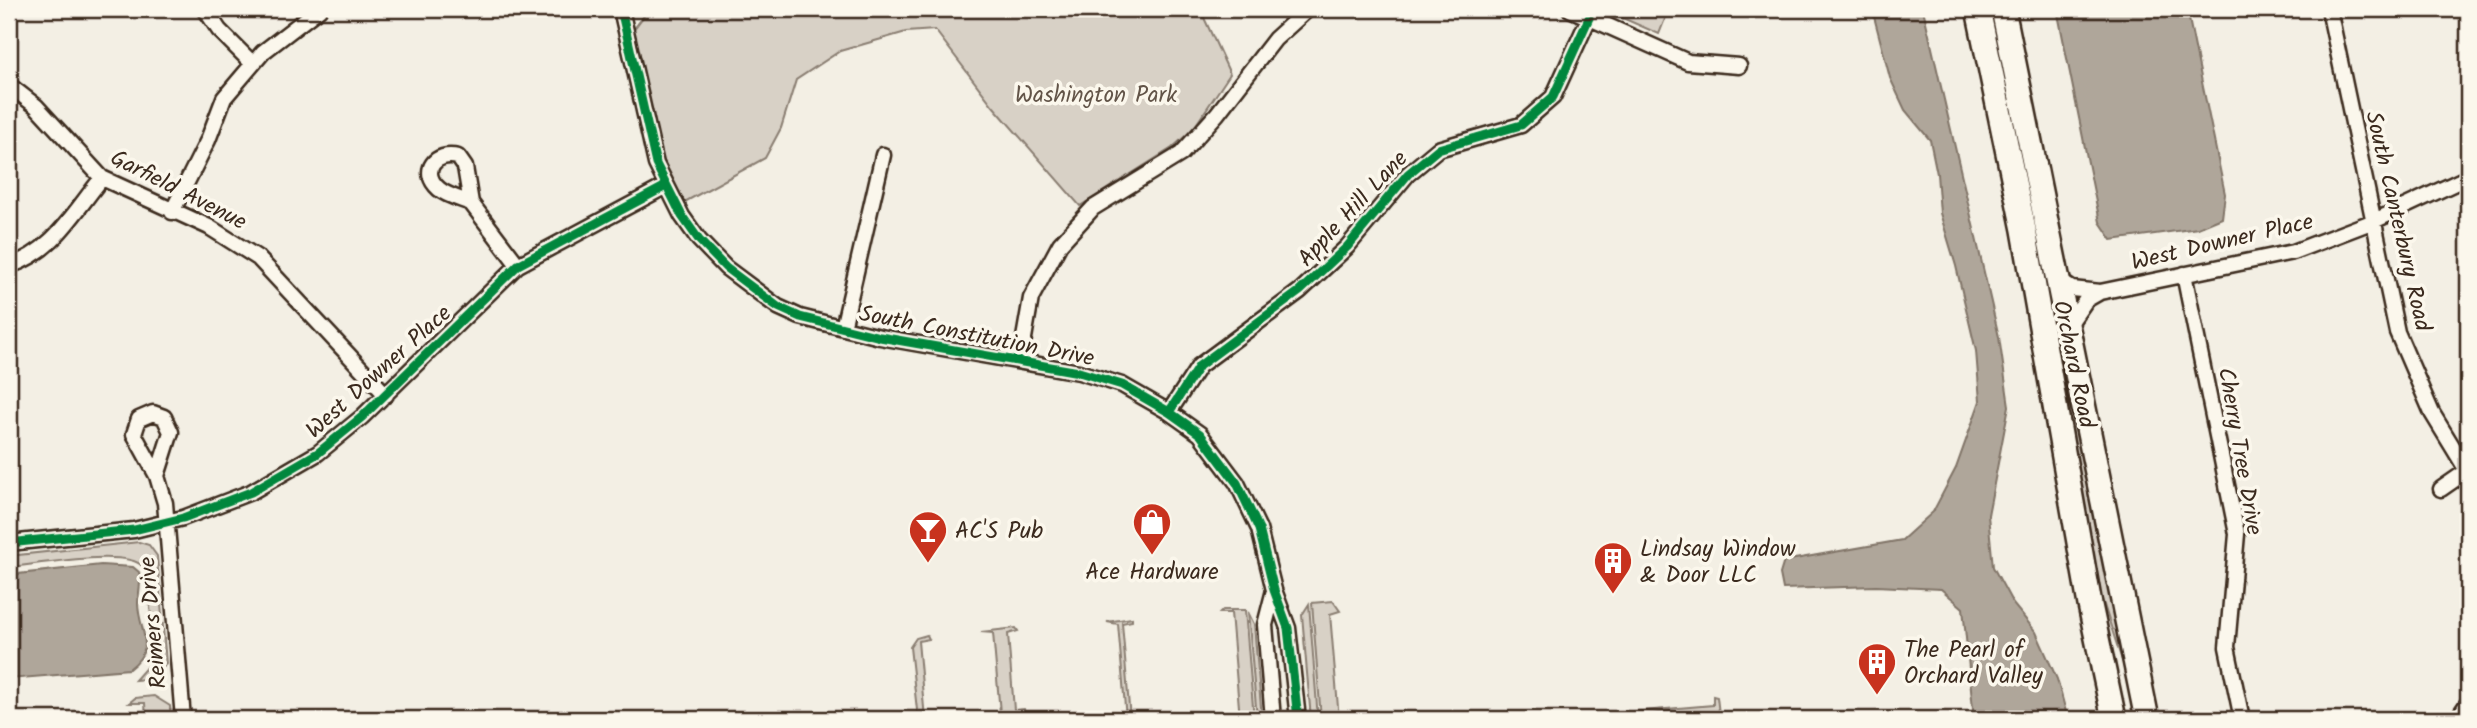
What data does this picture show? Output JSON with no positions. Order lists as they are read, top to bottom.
{
  "streets": {
    "main road": ["Orchard Road"],
    "street": [
      "Garfield Avenue",
      "Apple Hill Lane",
      "South Canterbury Road",
      "West Downer Place",
      "South Constitution Drive",
      "Cherry Tree Drive",
      "Reimers Drive"
    ]
  },
  "crossings": [
    ["Garfield Avenue", "West Downer Place"],
    ["Apple Hill Lane", "South Constitution Drive"],
    ["South Canterbury Road", "West Downer Place"],
    ["West Downer Place", "South Constitution Drive"],
    ["West Downer Place", "Orchard Road"],
    ["West Downer Place", "Cherry Tree Drive"],
    ["West Downer Place", "Reimers Drive"]
  ],
  "parks": ["Washington Park"],
  "places": {
    "shop": ["Ace Hardware"],
    "bar": ["AC'S Pub"],
    "building": ["Lindsay Window & Door LLC", "The Pearl of Orchard Valley"]
  }
}
